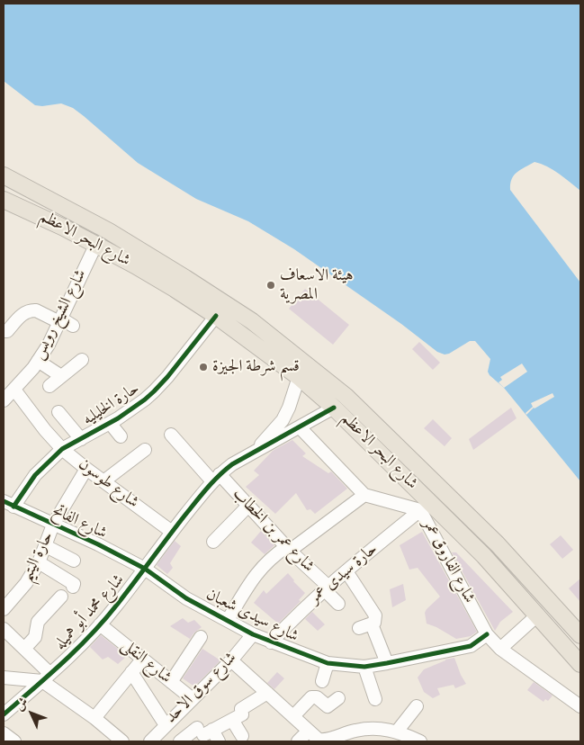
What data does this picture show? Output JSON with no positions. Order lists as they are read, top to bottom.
{
  "streets": {
    "main road": ["شارع البحر الاعظم"],
    "street": [
      "شارع الشيخ رويس",
      "حارة الخليليه",
      "شارع طوسون",
      "شارع الفاتح",
      "شارع عمر بن الخطاب",
      "حارة اليتيم",
      "شارع الفاروق عمر",
      "حارة سيدى عمر",
      "شارع محمد أبو هميله",
      "شارع سيدى شعبان",
      "شارع النقلى",
      "شارع سوق الاحد"
    ]
  },
  "crossings": [
    ["شارع البحر الاعظم", "شارع الشيخ رويس"],
    ["شارع البحر الاعظم", "حارة الخليليه"],
    ["شارع البحر الاعظم", "شارع محمد أبو هميله"],
    ["شارع الشيخ رويس", "شارع طوسون"],
    ["حارة الخليليه", "شارع طوسون"],
    ["حارة الخليليه", "شارع الفاتح"],
    ["شارع طوسون", "حارة اليتيم"],
    ["شارع طوسون", "شارع محمد أبو هميله"],
    ["شارع الفاتح", "حارة اليتيم"],
    ["شارع الفاتح", "شارع محمد أبو هميله"],
    ["شارع الفاتح", "شارع سيدى شعبان"],
    ["شارع عمر بن الخطاب", "حارة سيدى عمر"],
    ["شارع عمر بن الخطاب", "شارع محمد أبو هميله"],
    ["شارع الفاروق عمر", "حارة سيدى عمر"],
    ["شارع الفاروق عمر", "شارع سيدى شعبان"],
    ["حارة سيدى عمر", "شارع سيدى شعبان"],
    ["شارع محمد أبو هميله", "شارع سيدى شعبان"],
    ["شارع محمد أبو هميله", "شارع النقلى"],
    ["شارع سيدى شعبان", "شارع سوق الاحد"],
    ["شارع النقلى", "شارع سوق الاحد"]
  ],
  "places": ["هيئة الاسعاف المصرية", "قسم شرطة الجيزة"],
  "north": "top left"
}
